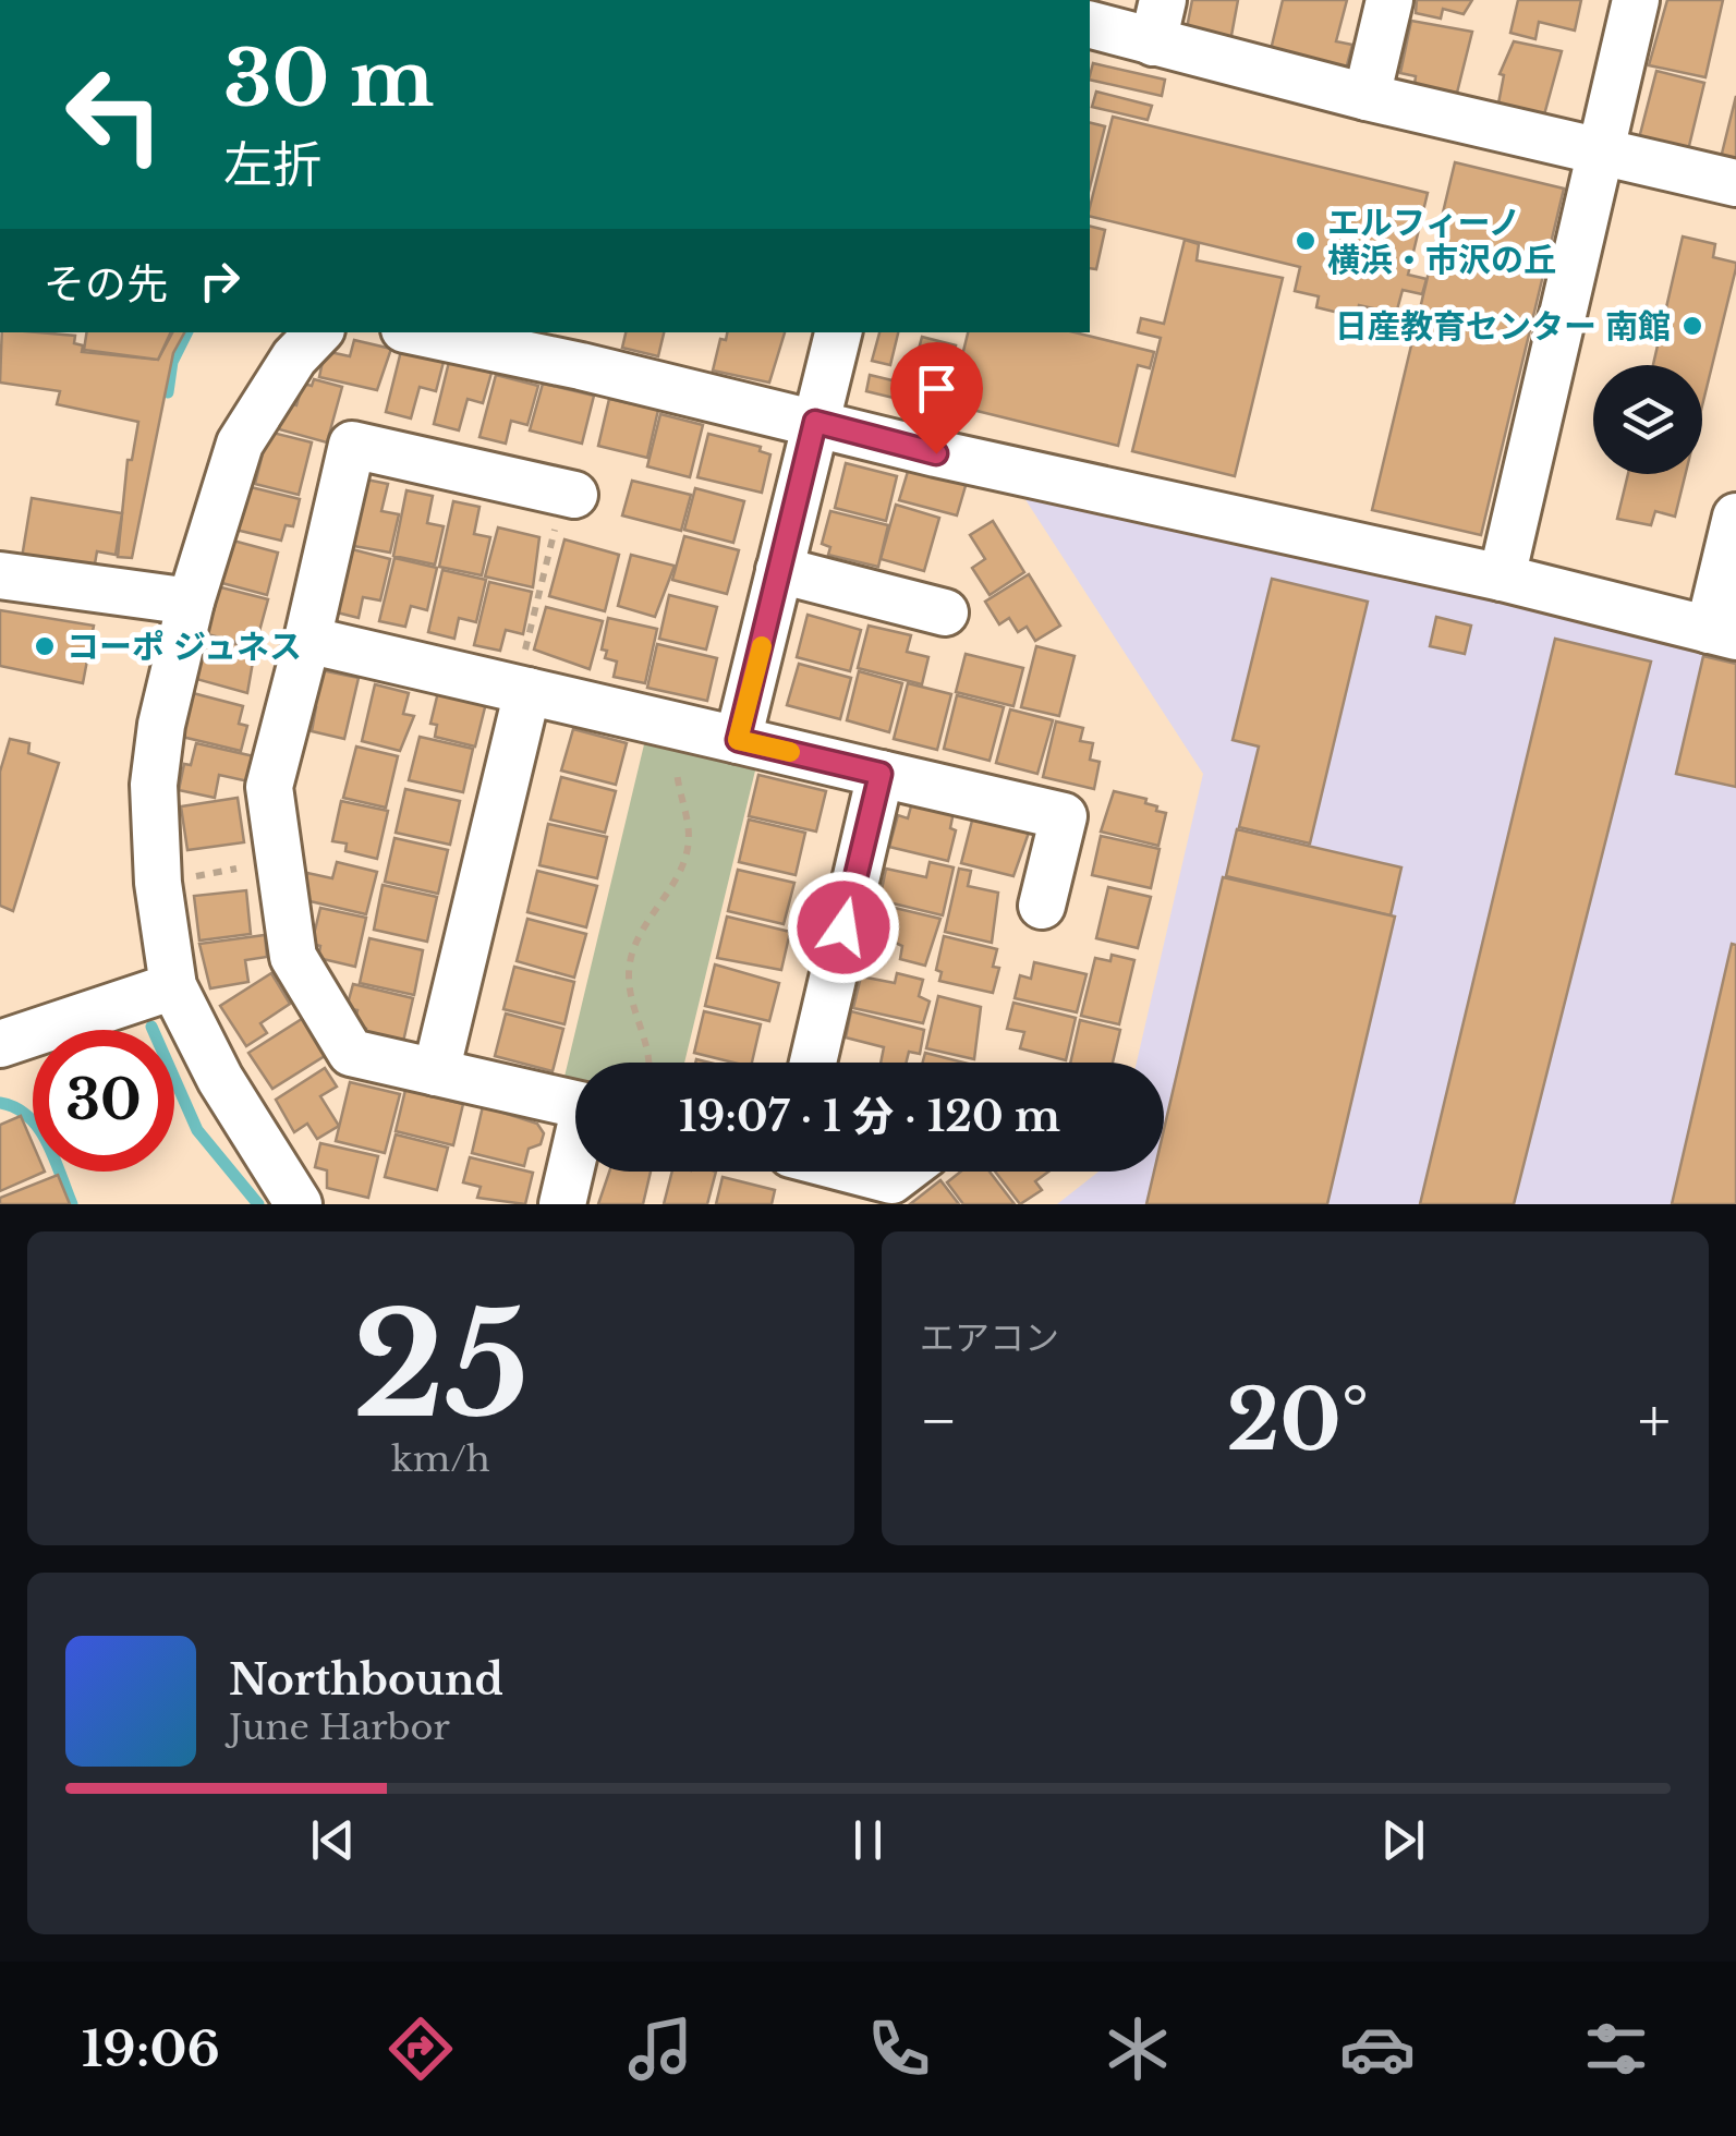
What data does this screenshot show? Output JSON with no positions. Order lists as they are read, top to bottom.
{
  "places": ["エルフィーノ 横浜・市沢の丘", "日産教育センター 南館", "コーポ ジュネス"],
  "page": {
    "turn": ["30 m", "左折"],
    "then": "その先",
    "limit": "30",
    "trip": "19:07 · 1 分 · 120 m",
    "tile": [
      ["25", "km/h"],
      "エアコン"
    ],
    "heat": ["−", "20°", "+"],
    "song": ["Northbound", "June Harbor"],
    "tabs": "19:06"
  }
}
